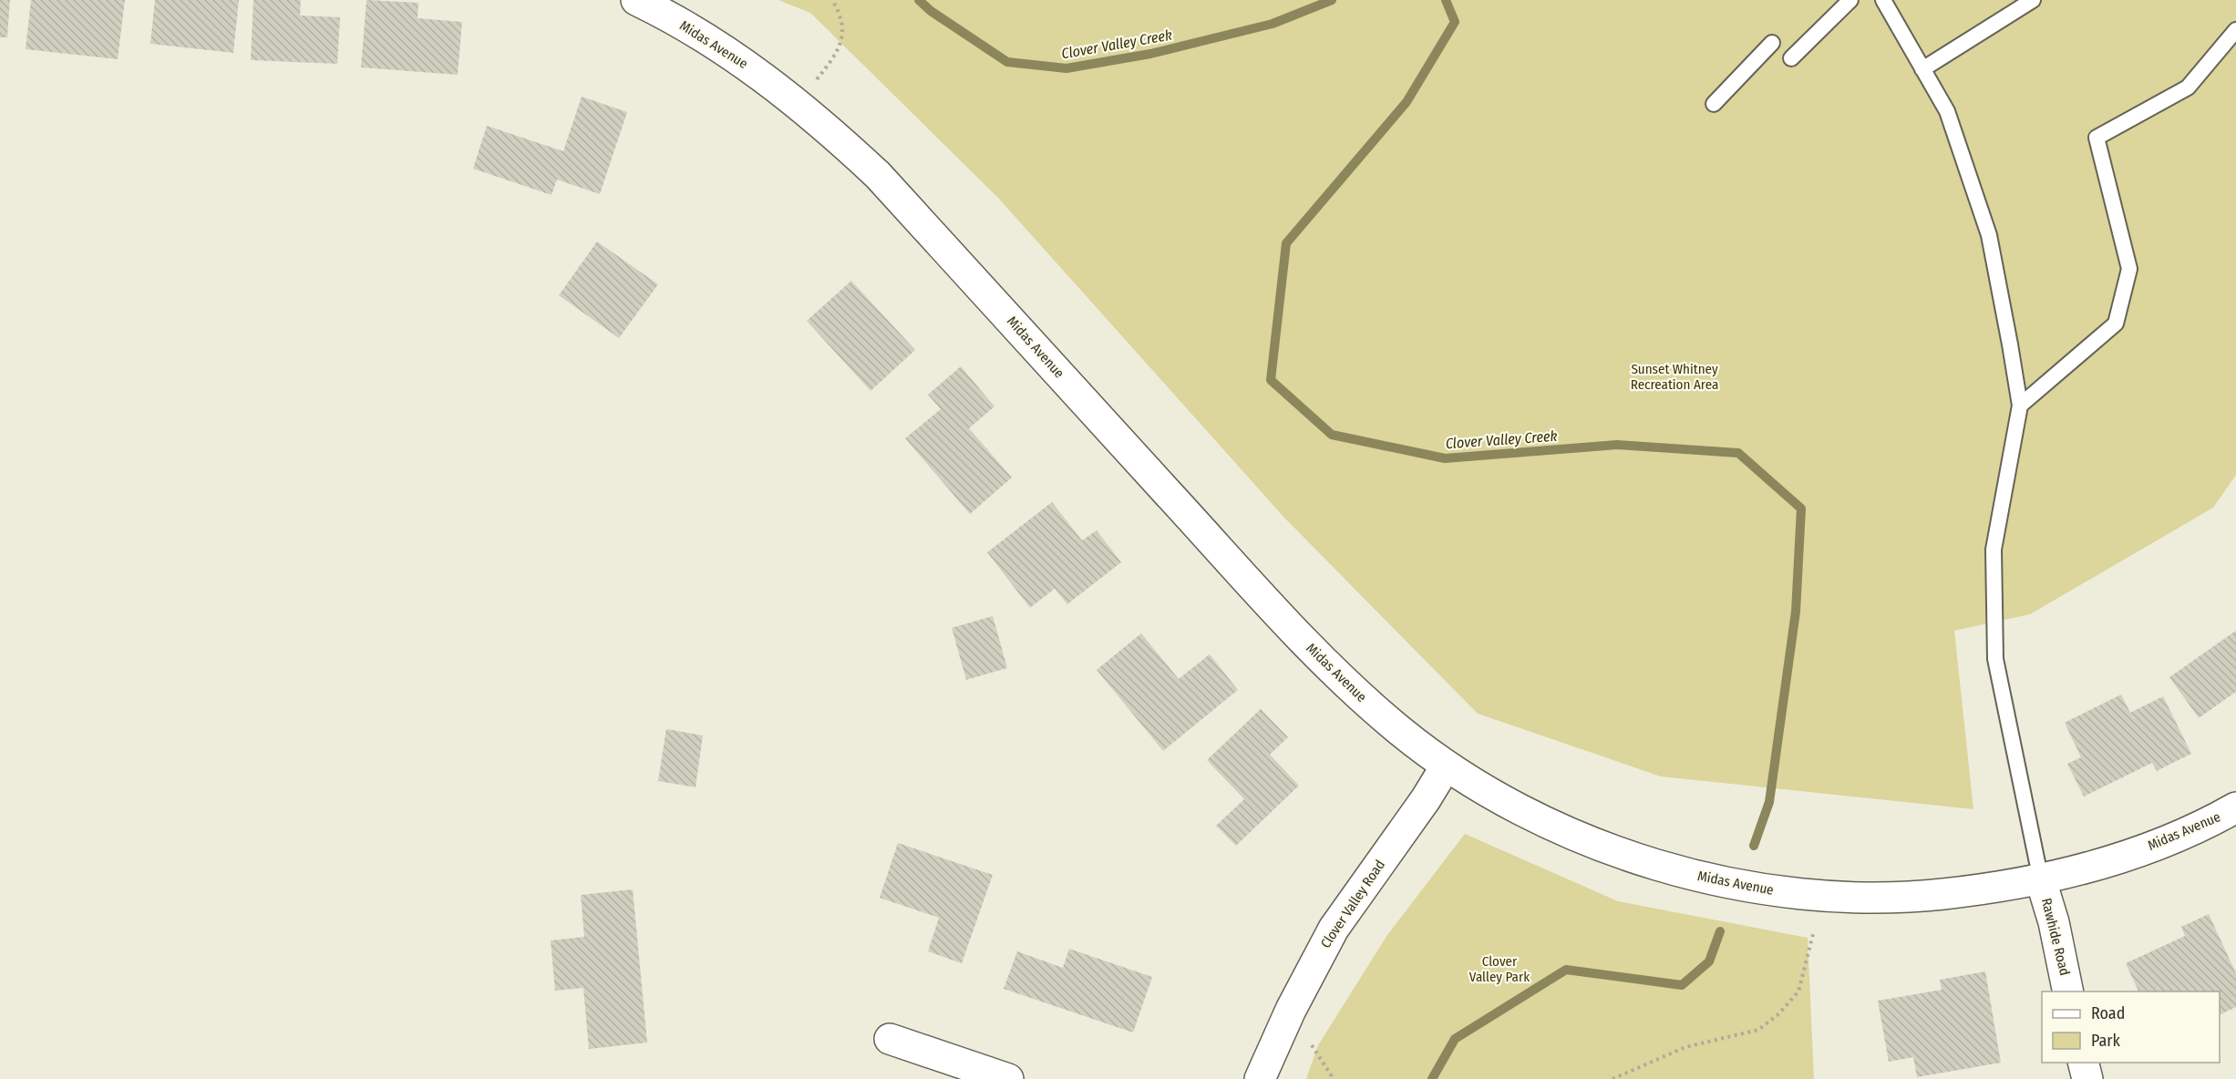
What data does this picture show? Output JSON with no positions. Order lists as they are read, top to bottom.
{
  "streets": {
    "street": ["Midas Avenue", "Clover Valley Road", "Rawhide Road"]
  },
  "crossings": [
    ["Midas Avenue", "Clover Valley Road"],
    ["Midas Avenue", "Rawhide Road"]
  ],
  "water": ["Clover Valley Creek"],
  "parks": ["Sunset Whitney Recreation Area", "Clover Valley Park"],
  "legend": ["Road", "Park"]
}
